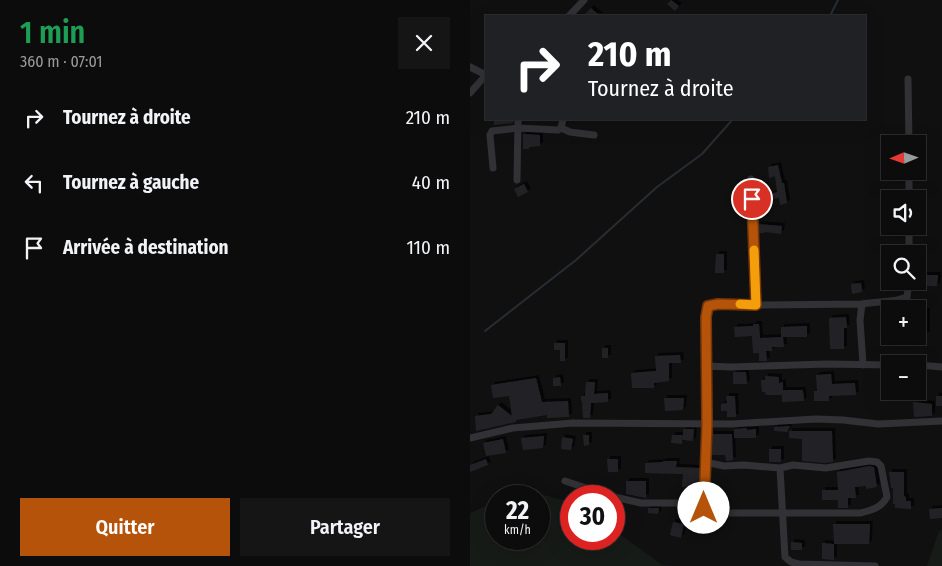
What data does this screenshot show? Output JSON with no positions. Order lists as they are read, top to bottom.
{
  "north": "left",
  "page": {
    "heading": ["1 min", "360 m · 07:01"],
    "turn": ["210 m", "Tournez à droite"],
    "list": [
      {
        "name": "Tournez à droite",
        "value": "210 m"
      },
      {
        "name": "Tournez à gauche",
        "value": "40 m"
      },
      {
        "name": "Arrivée à destination",
        "value": "110 m"
      }
    ],
    "map_buttons": ["+", "−"],
    "speed": "22 km/h",
    "limit": "30",
    "buttons": ["Quitter", "Partager"]
  }
}
